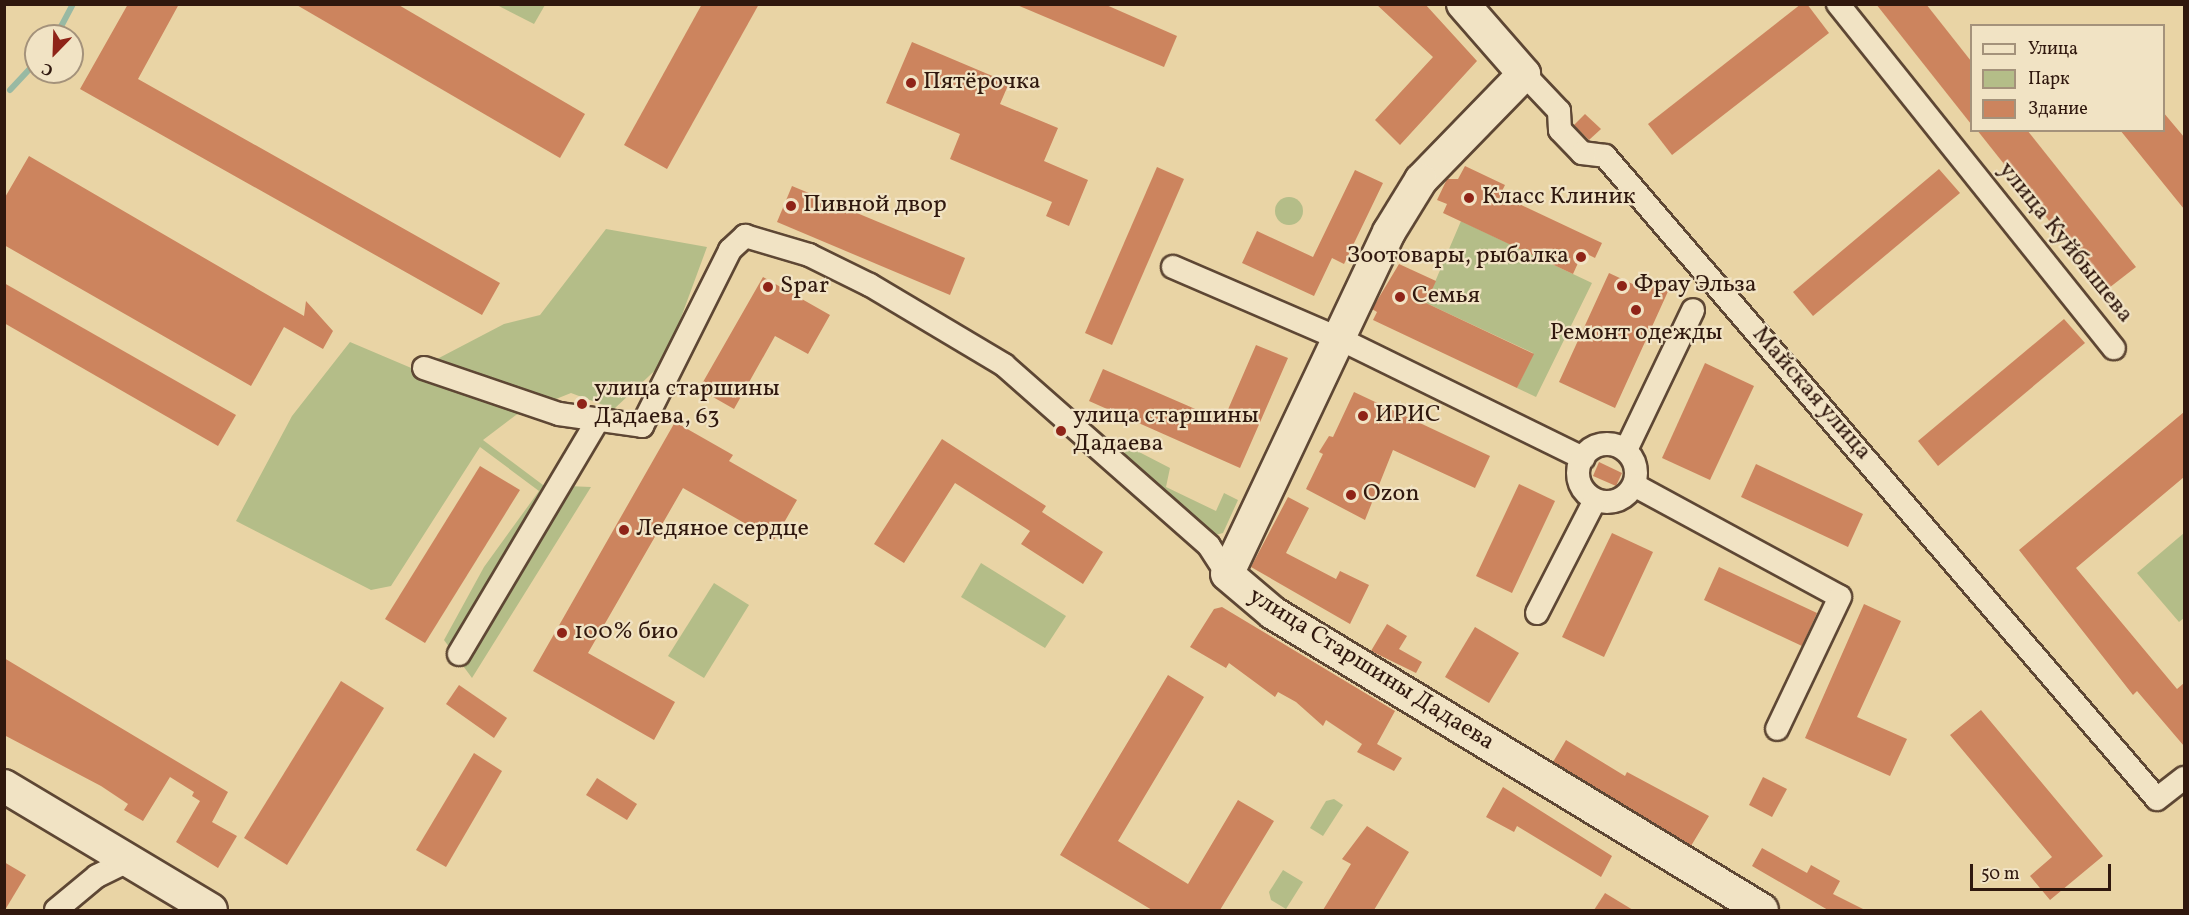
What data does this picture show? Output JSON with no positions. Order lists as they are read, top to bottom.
{
  "streets": {
    "street": ["улица Куйбышева", "Майская улица", "улица Старшины Дадаева"]
  },
  "places": [
    "Пятёрочка",
    "Класс Клиник",
    "Пивной двор",
    "Зоотовары, рыбалка",
    "Фрау Эльза",
    "Spar",
    "Семья",
    "Ремонт одежды",
    "улица старшины Дадаева, 63",
    "ИРИС",
    "улица старшины Дадаева",
    "Ozon",
    "Ледяное сердце",
    "100% био"
  ],
  "legend": ["Улица", "Парк", "Здание"],
  "scale_bar": "50 m",
  "north": "bottom left"
}
